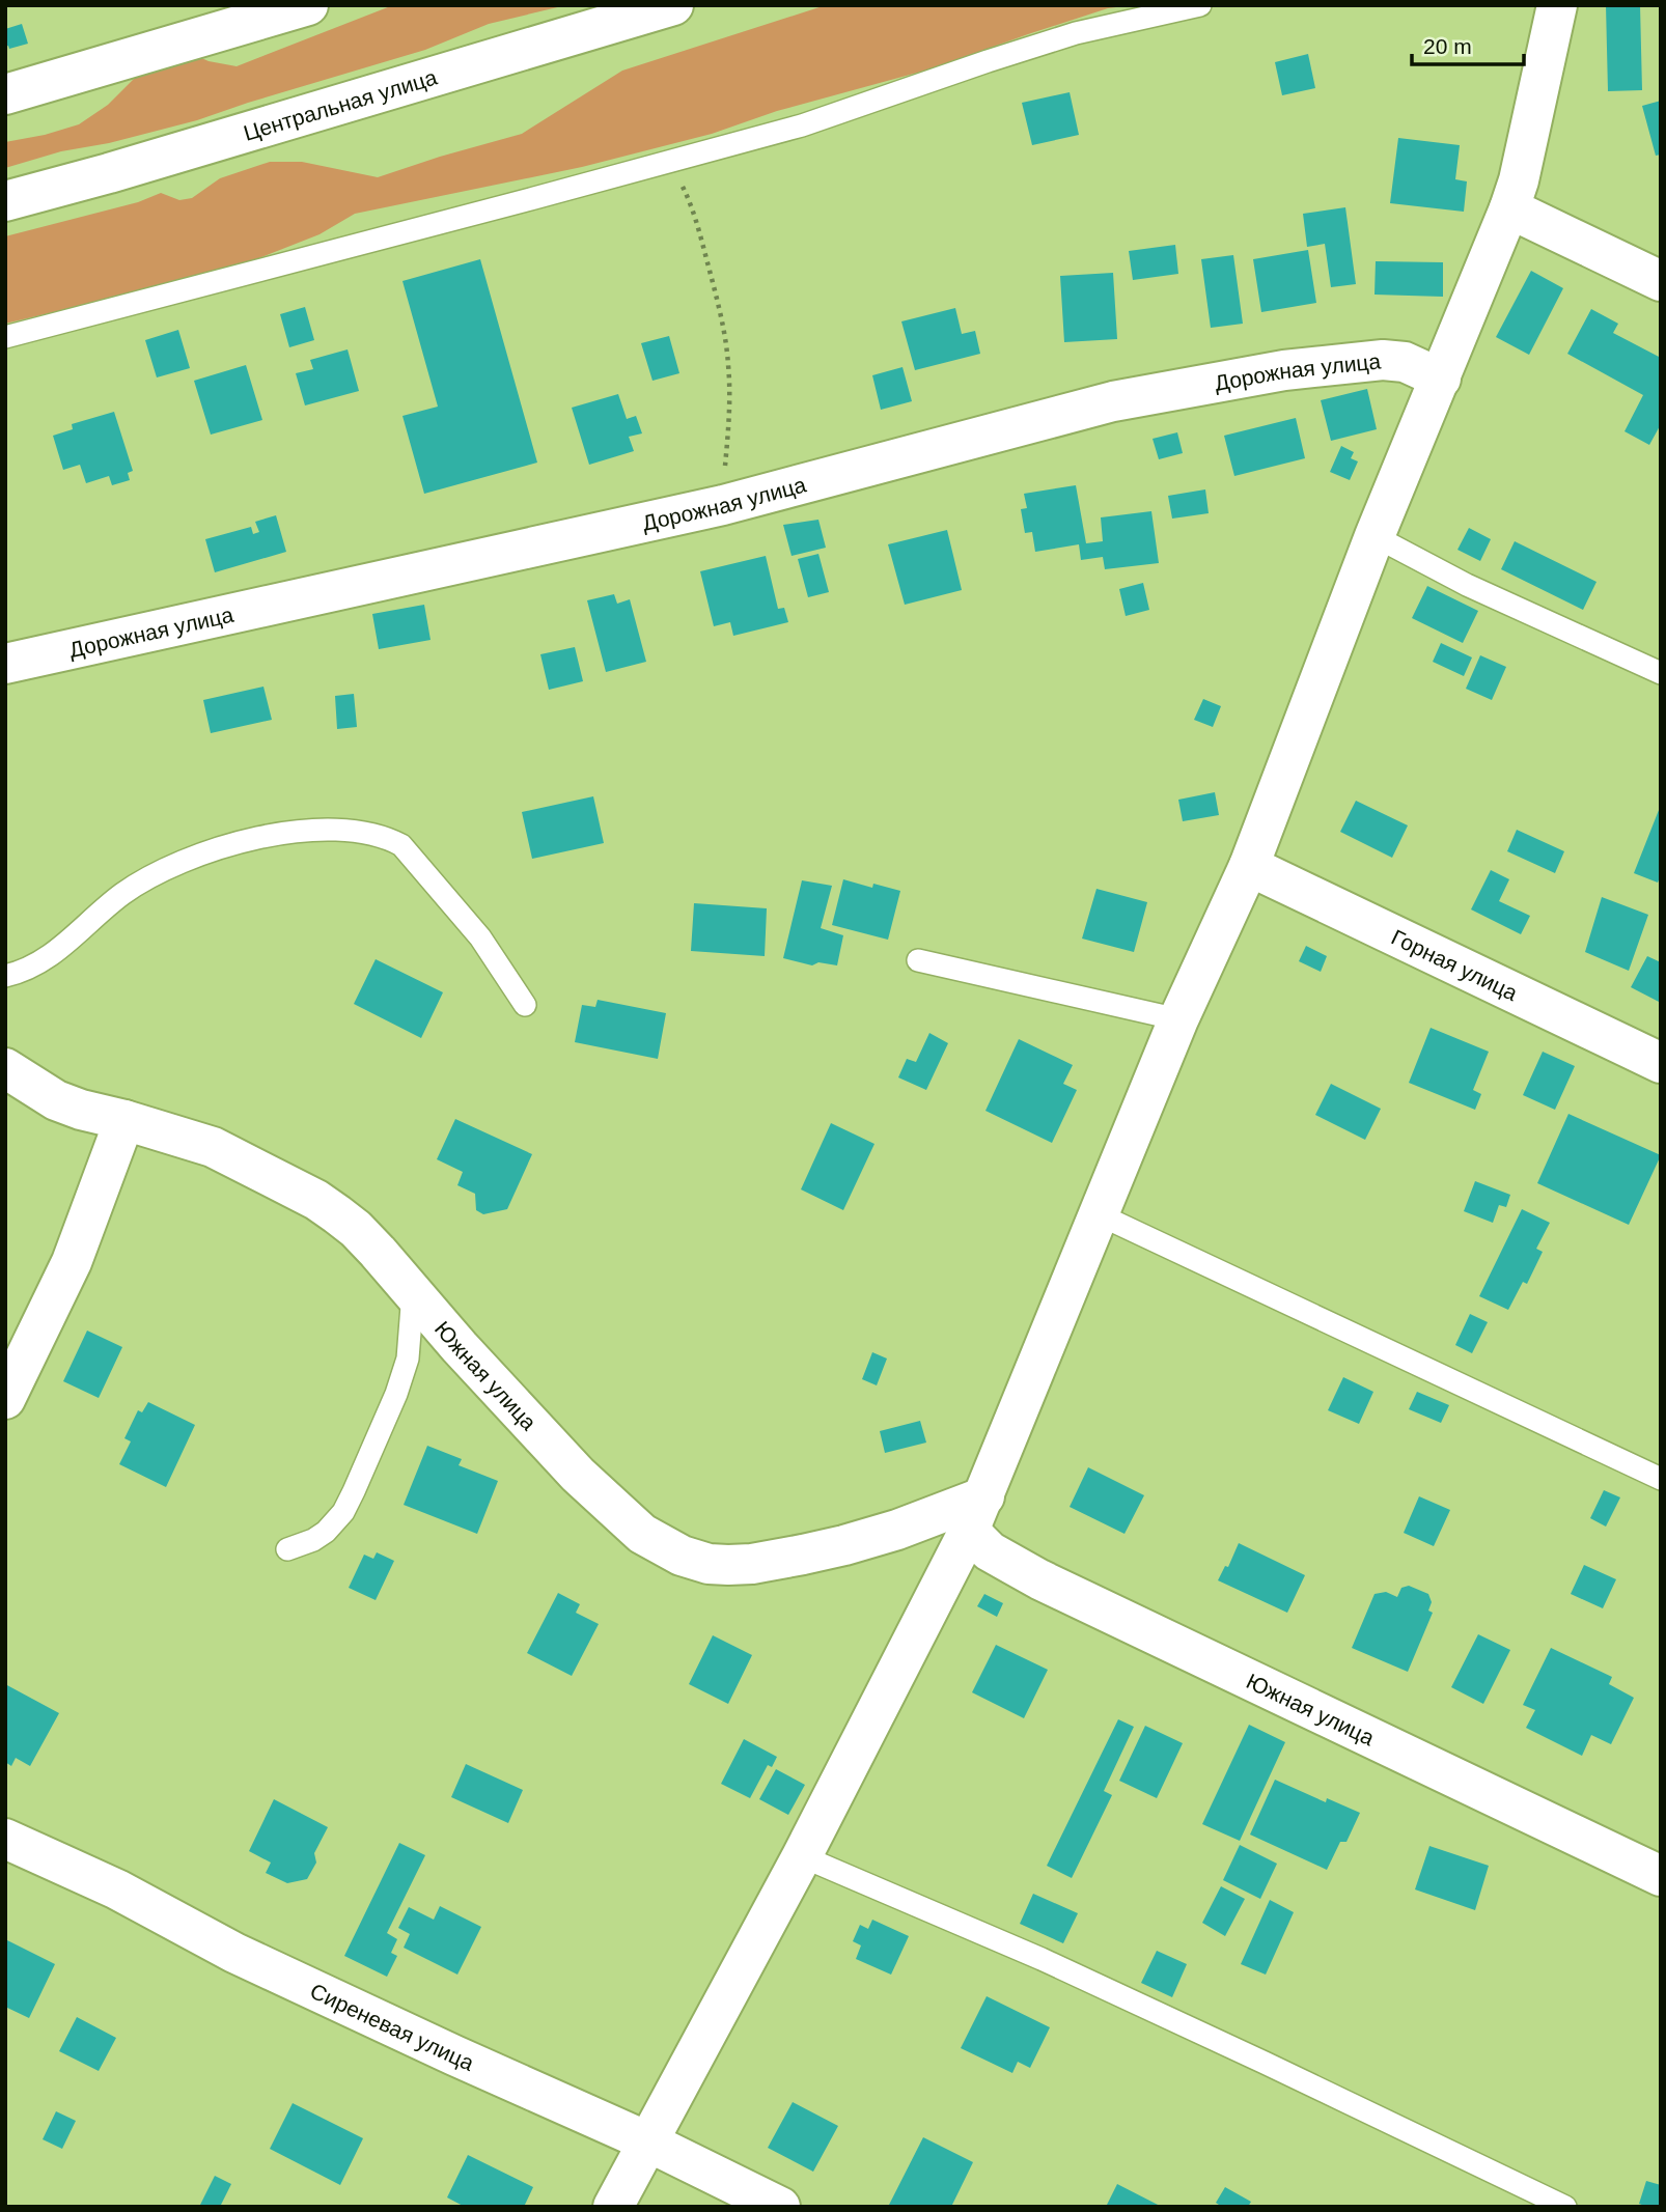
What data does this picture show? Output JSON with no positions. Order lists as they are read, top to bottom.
{
  "streets": {
    "street": [
      "Центральная улица",
      "Дорожная улица",
      "Горная улица",
      "Южная улица",
      "Сиреневая улица"
    ]
  },
  "scale_bar": "20 m"
}
